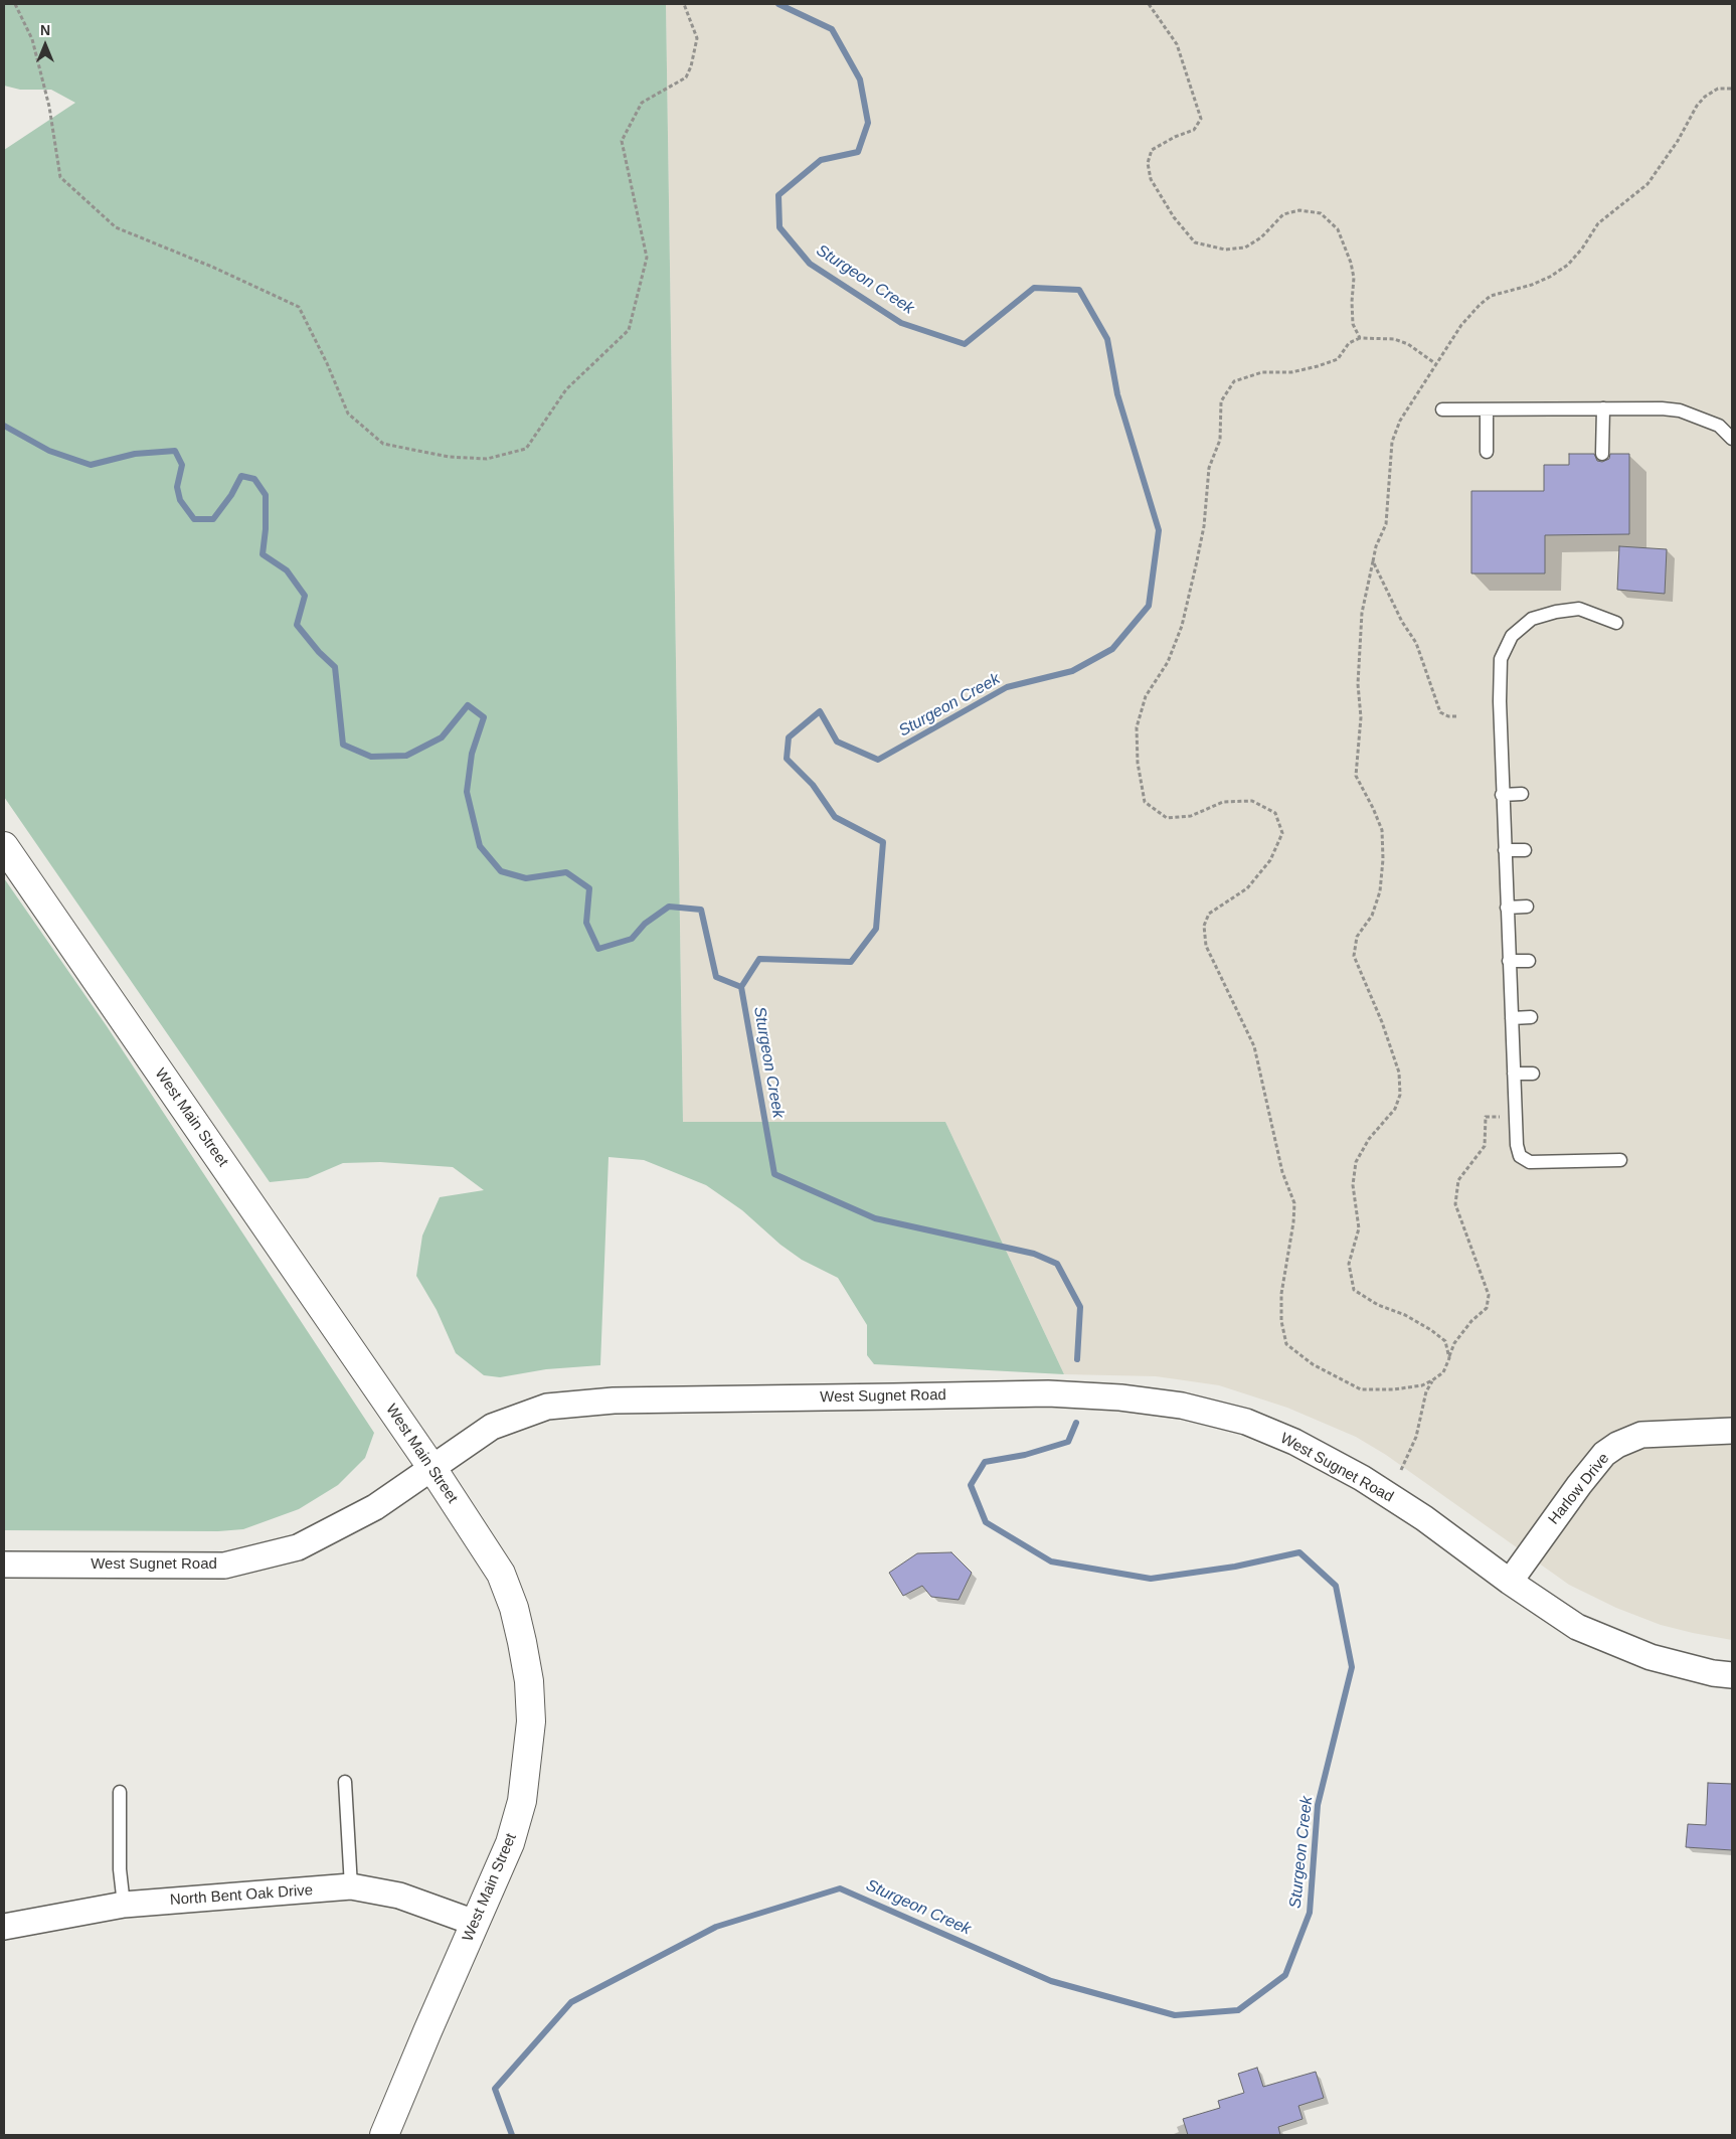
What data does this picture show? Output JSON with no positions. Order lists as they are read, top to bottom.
{
  "streets": {
    "street": [
      "West Main Street",
      "West Sugnet Road",
      "Harlow Drive",
      "North Bent Oak Drive"
    ]
  },
  "crossings": [
    ["West Main Street", "West Sugnet Road"],
    ["West Main Street", "North Bent Oak Drive"],
    ["West Sugnet Road", "Harlow Drive"]
  ],
  "water": ["Sturgeon Creek"],
  "north": "top"
}
